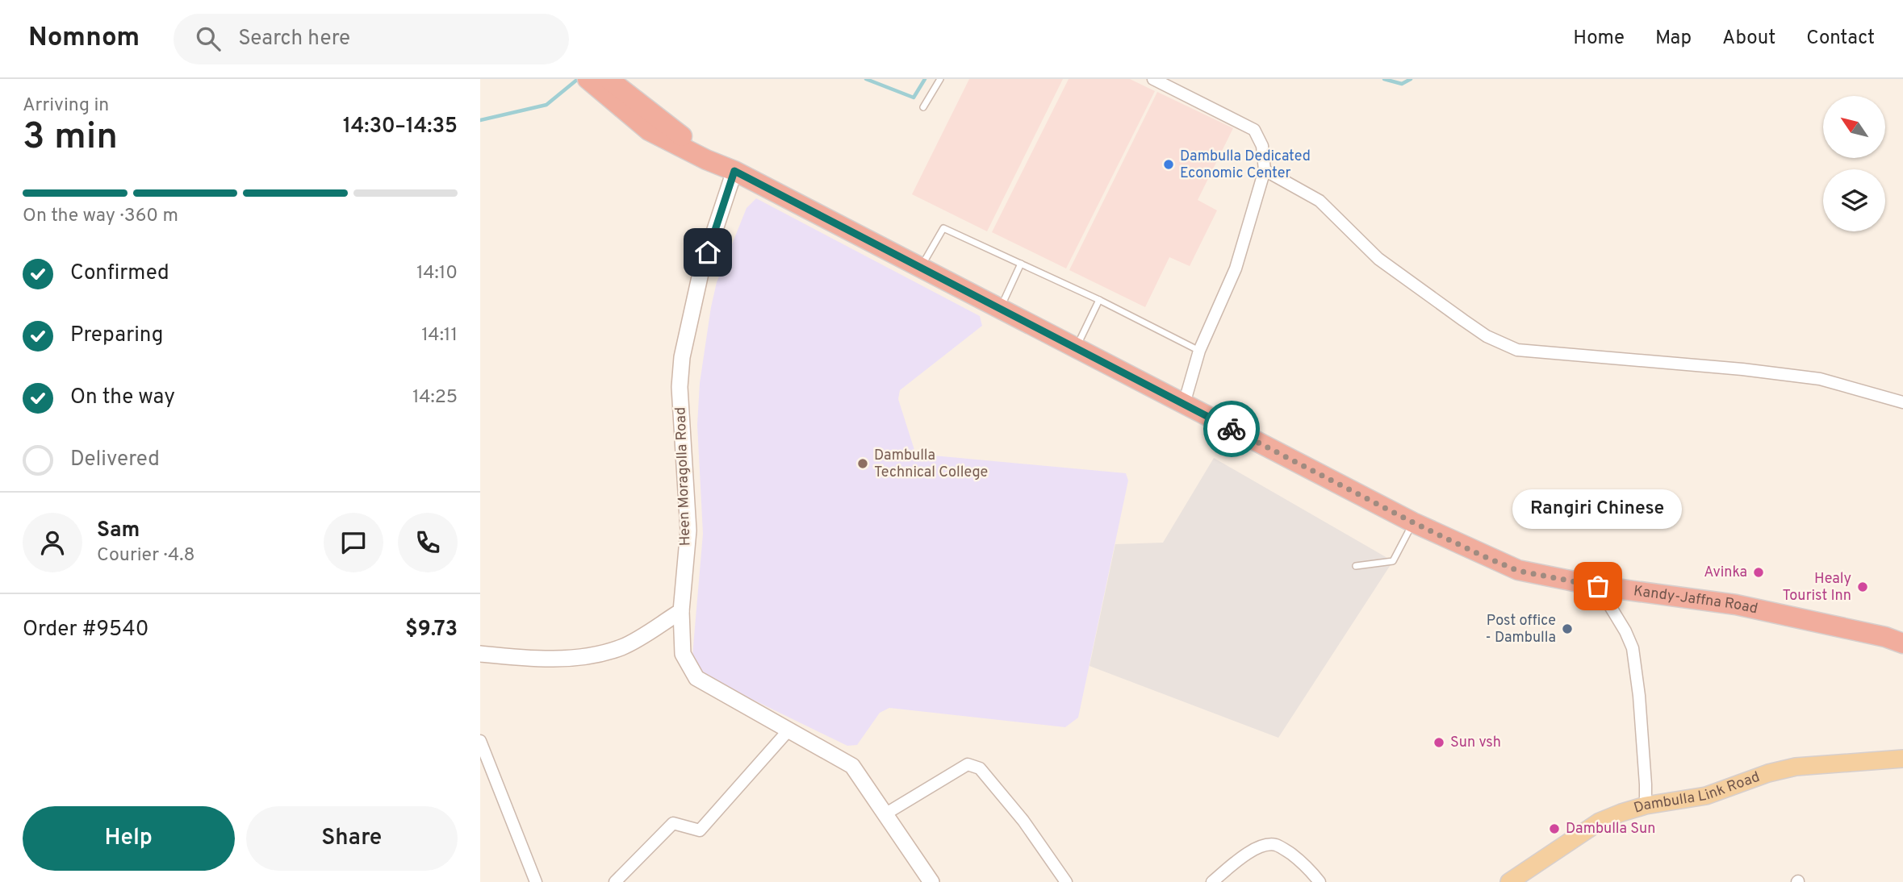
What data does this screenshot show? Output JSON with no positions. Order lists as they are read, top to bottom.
{
  "streets": {
    "highway": ["Kandy-Jaffna Road"],
    "main road": ["Dambulla Link Road"],
    "street": ["Heen Moragolla Road"]
  },
  "crossings": [
    ["Heen Moragolla Road", "Kandy-Jaffna Road"]
  ],
  "places": [
    "Dambulla Dedicated Economic Center",
    "Dambulla Technical College",
    "Avinka",
    "Rangiri Chinese",
    "Healy Tourist Inn",
    "Post office - Dambulla",
    "Sun vsh",
    "Dambulla Sun"
  ],
  "north": "top left",
  "page": {
    "header": "Nomnom",
    "search": "Search here",
    "nav": [
      "Home",
      "Map",
      "About",
      "Contact"
    ],
    "heading": ["3 min", "Arriving in", "14:30–14:35"],
    "panel": [
      "Sam",
      "Courier · 4.8",
      "Order #9540",
      "$9.73"
    ],
    "bar": "On the way · 360 m",
    "list": [
      ["Confirmed", "14:10"],
      ["Preparing", "14:11"],
      ["On the way", "14:25"],
      "Delivered"
    ],
    "bubble": "Rangiri Chinese",
    "buttons": ["Help", "Share"]
  }
}
